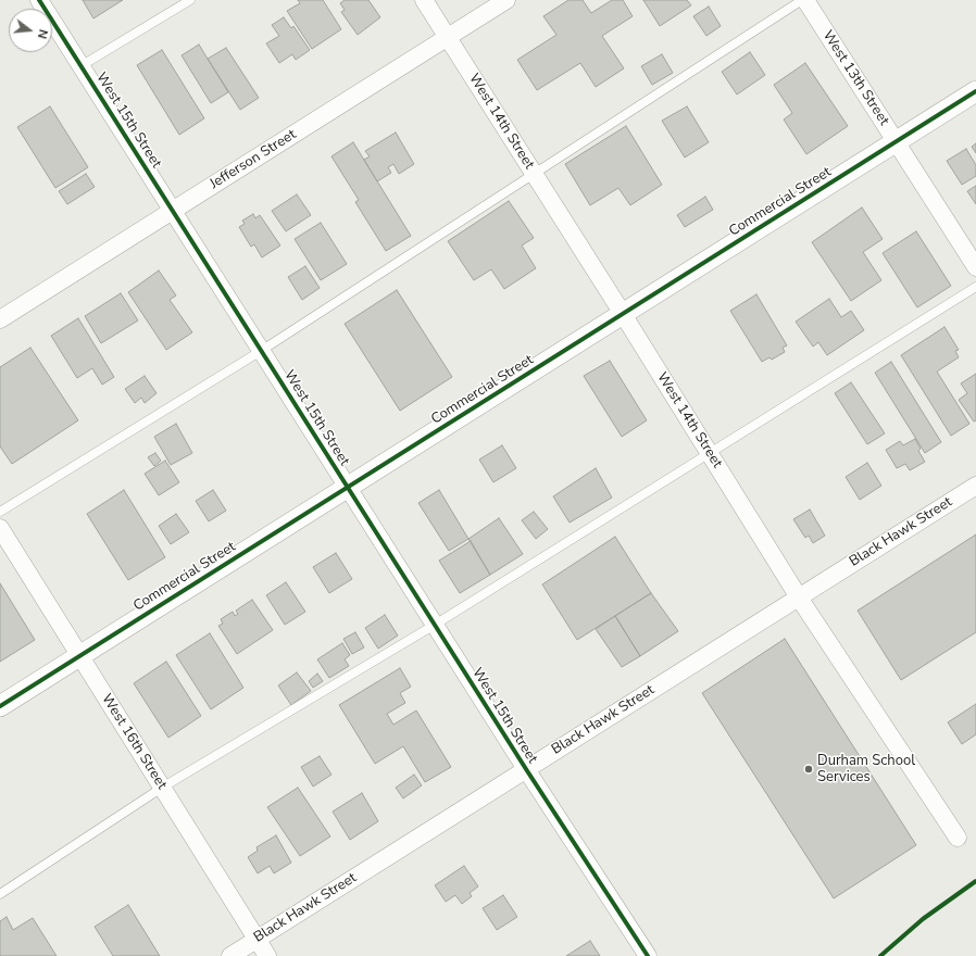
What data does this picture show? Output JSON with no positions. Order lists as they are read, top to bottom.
{
  "streets": {
    "street": [
      "West 13th Street",
      "West 15th Street",
      "West 14th Street",
      "Jefferson Street",
      "Commercial Street",
      "Black Hawk Street",
      "West 16th Street"
    ]
  },
  "crossings": [
    ["West 13th Street", "Commercial Street"],
    ["West 15th Street", "Jefferson Street"],
    ["West 15th Street", "Commercial Street"],
    ["West 15th Street", "Black Hawk Street"],
    ["West 14th Street", "Jefferson Street"],
    ["West 14th Street", "Commercial Street"],
    ["West 14th Street", "Black Hawk Street"],
    ["Commercial Street", "West 16th Street"],
    ["Black Hawk Street", "West 16th Street"]
  ],
  "places": ["Durham School Services"],
  "north": "right"
}
